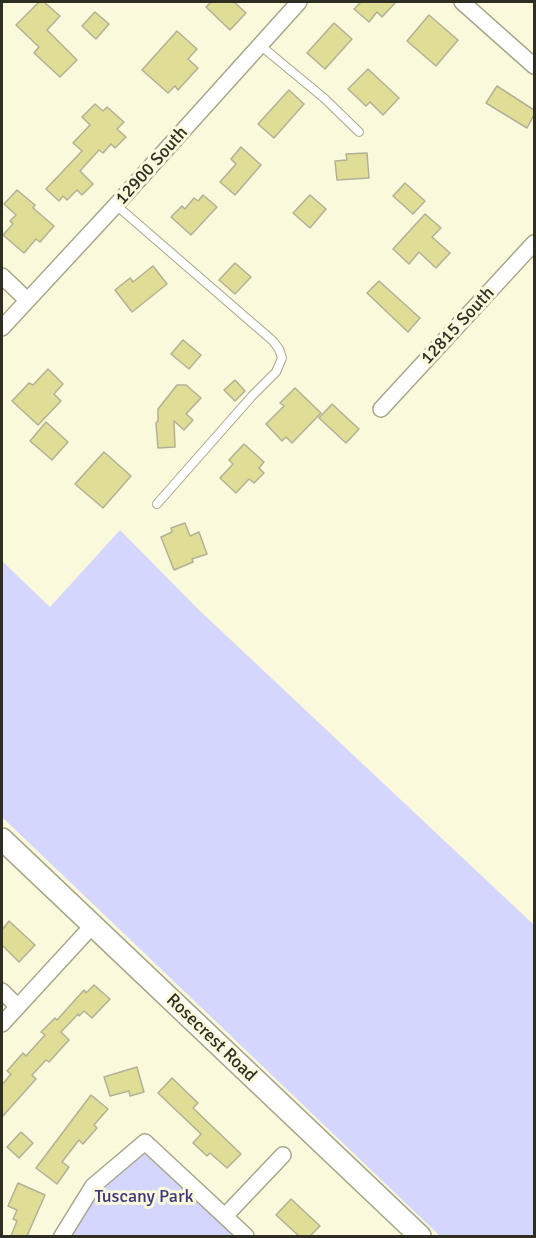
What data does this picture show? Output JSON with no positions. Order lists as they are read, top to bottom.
{
  "streets": {
    "main road": ["Rosecrest Road"],
    "street": ["12900 South", "12815 South"]
  },
  "parks": ["Tuscany Park"]
}
